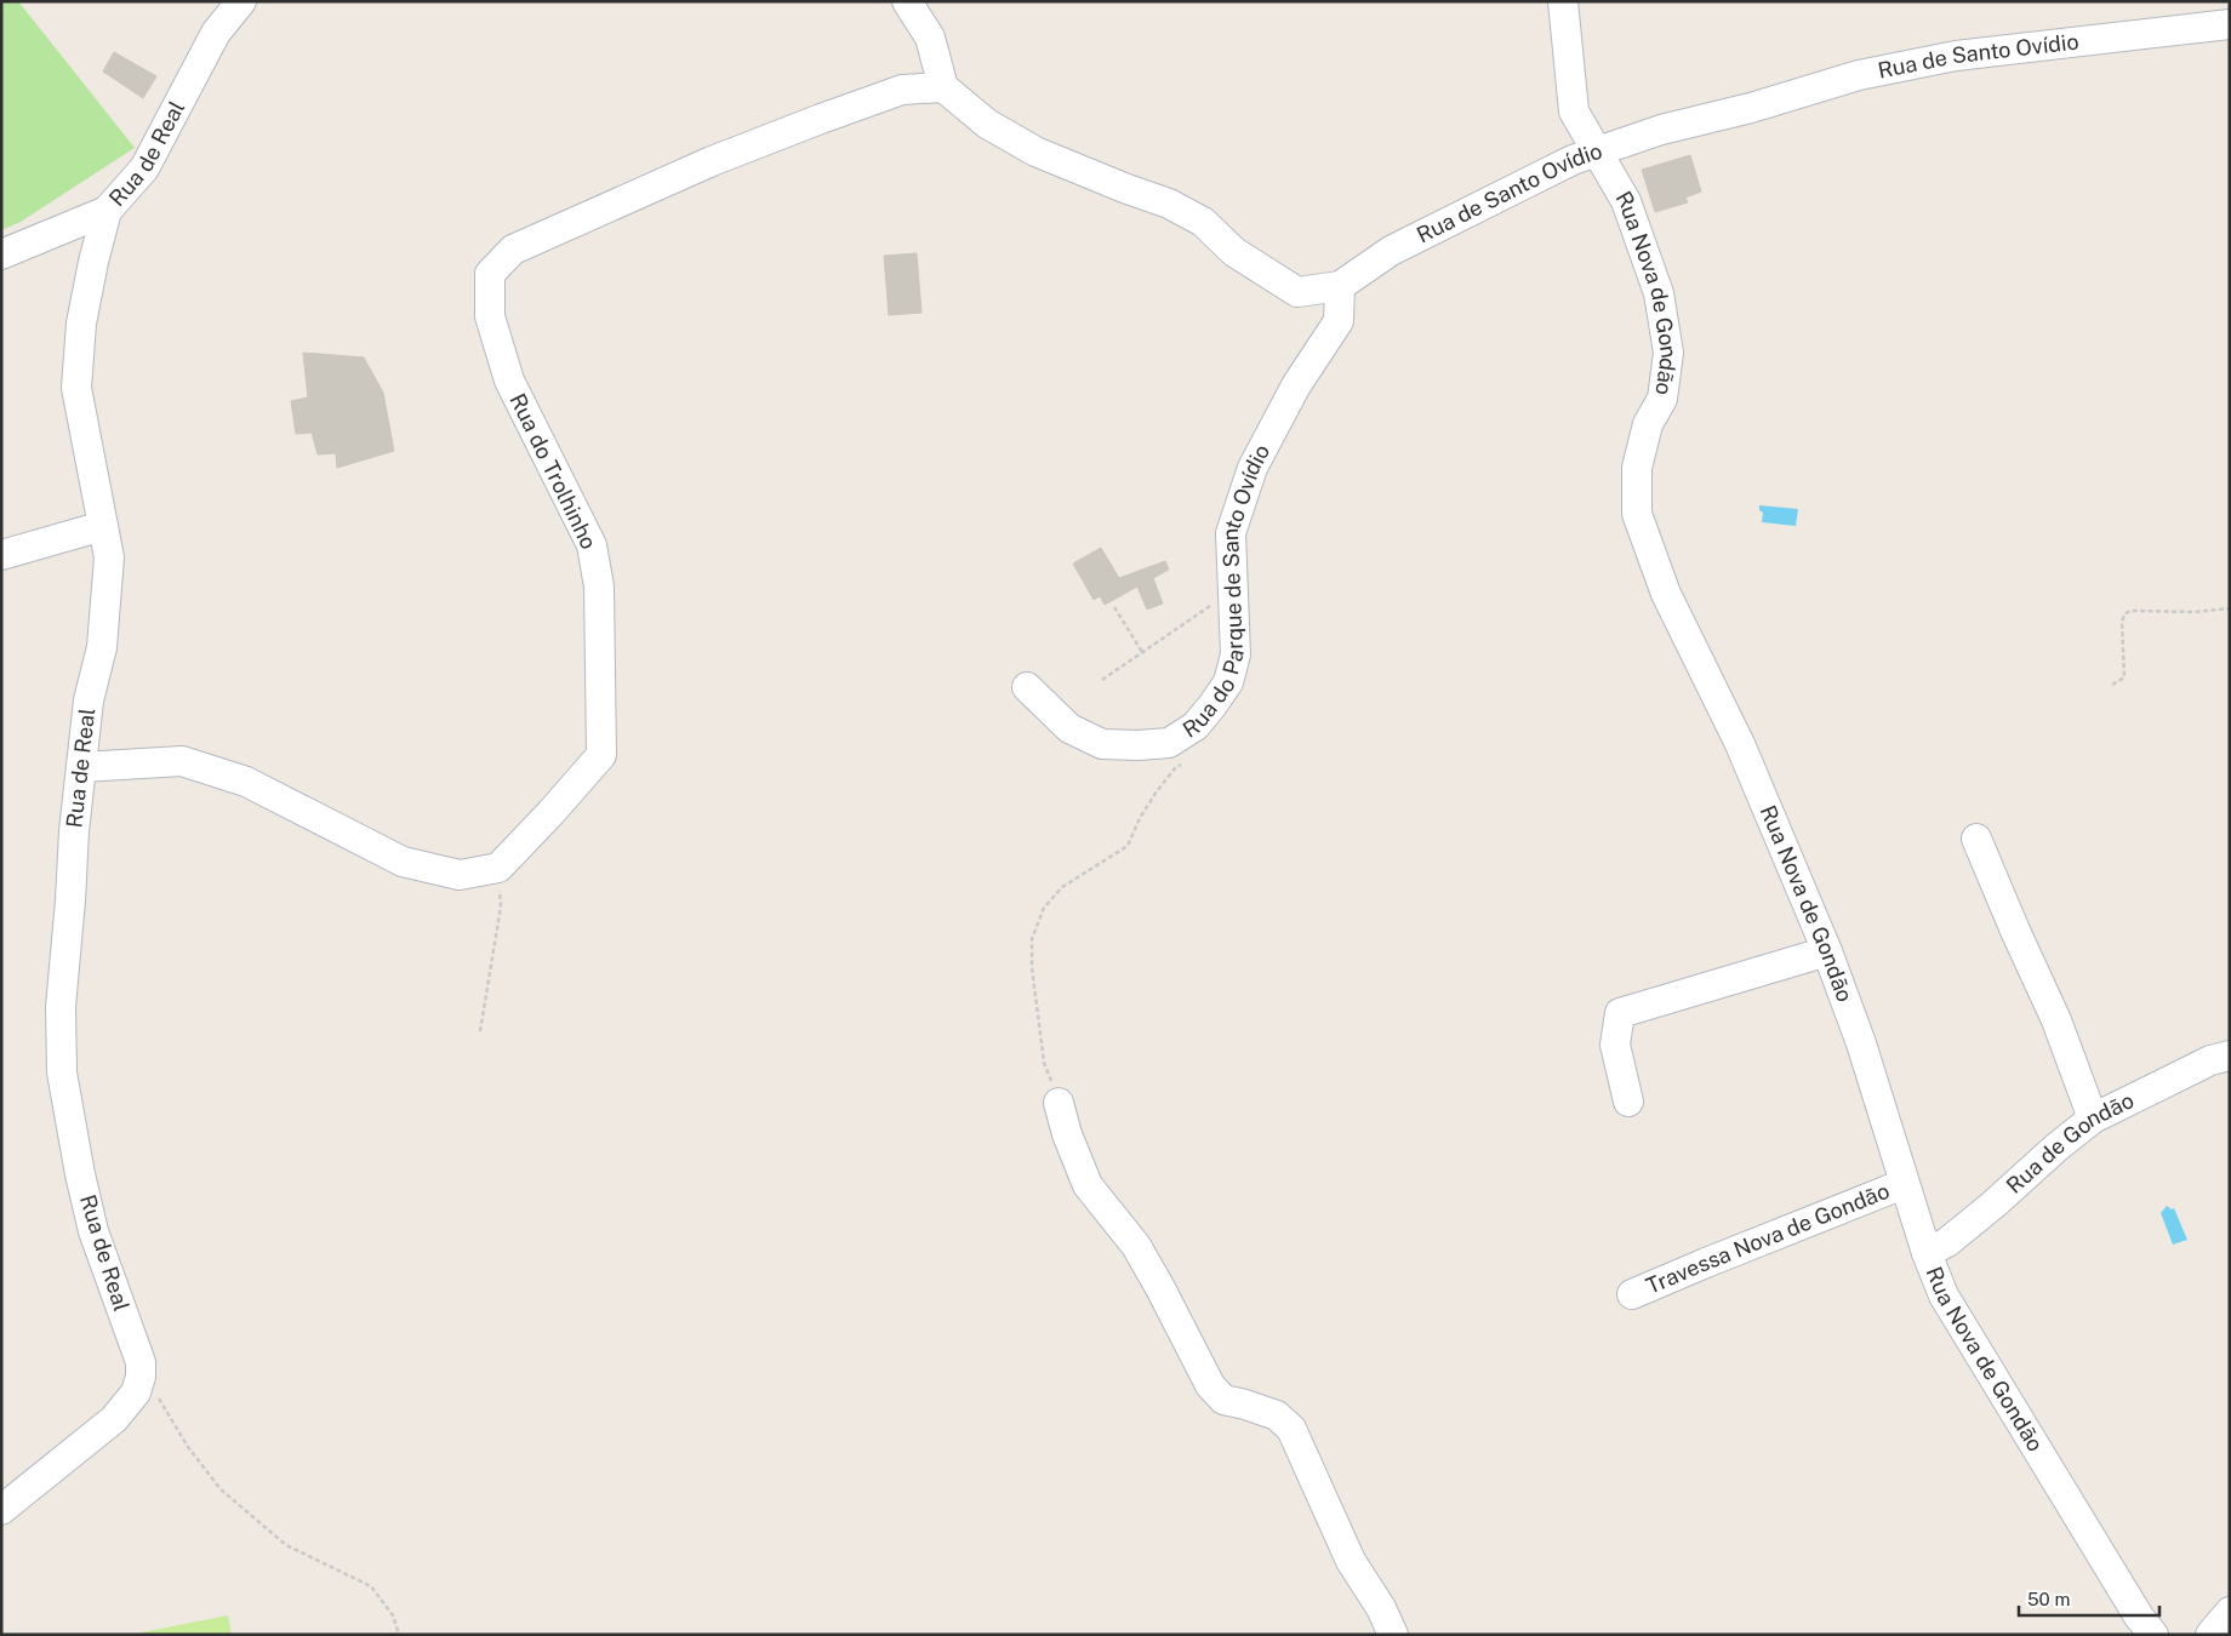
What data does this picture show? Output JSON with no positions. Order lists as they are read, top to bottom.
{
  "streets": {
    "street": [
      "Rua de Santo Ovídio",
      "Rua de Real",
      "Rua Nova de Gondão",
      "Rua do Trolhinho",
      "Rua do Parque de Santo Ovídio",
      "Rua de Gondão",
      "Travessa Nova de Gondão"
    ]
  },
  "crossings": [
    ["Rua de Santo Ovídio", "Rua Nova de Gondão"],
    ["Rua de Santo Ovídio", "Rua do Trolhinho"],
    ["Rua de Santo Ovídio", "Rua do Parque de Santo Ovídio"],
    ["Rua Nova de Gondão", "Rua de Gondão"],
    ["Rua Nova de Gondão", "Travessa Nova de Gondão"]
  ],
  "scale_bar": "50 m"
}
